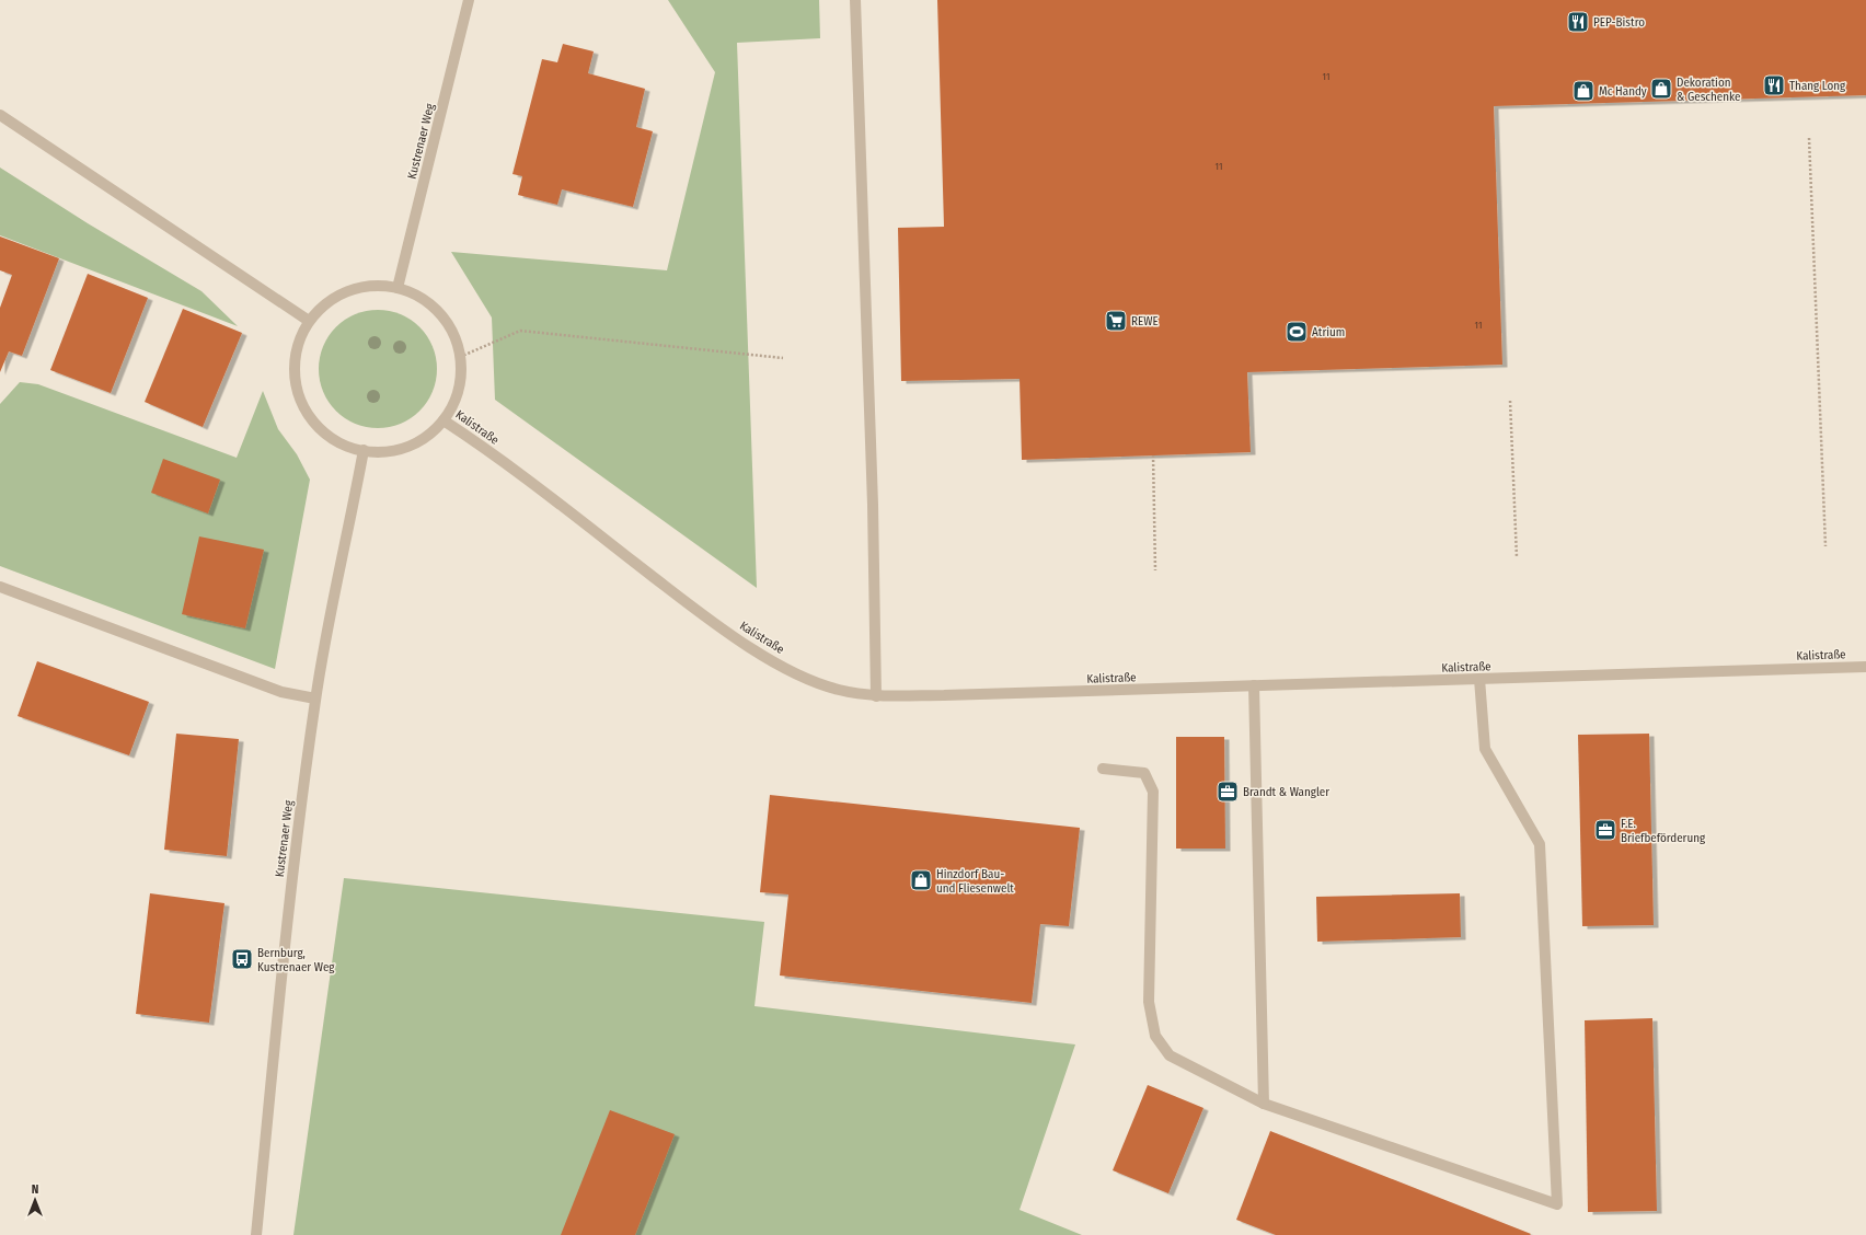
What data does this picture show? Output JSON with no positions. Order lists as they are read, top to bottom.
{
  "streets": {
    "street": ["Kustrenaer Weg", "Kalistraße"]
  },
  "places": {
    "restaurant": ["PEP-Bistro", "Thang Long"],
    "shop": ["Dekoration & Geschenke", "Mc Handy", "Hinzdorf Bau- und Fliesenwelt"],
    "supermarket": ["REWE"],
    "sports": ["Atrium"],
    "office": ["Brandt & Wangler", "F.E. Briefbeförderung"],
    "bus stop": ["Bernburg, Kustrenaer Weg"]
  },
  "house_numbers": ["11", "11", "11"],
  "north": "top"
}
